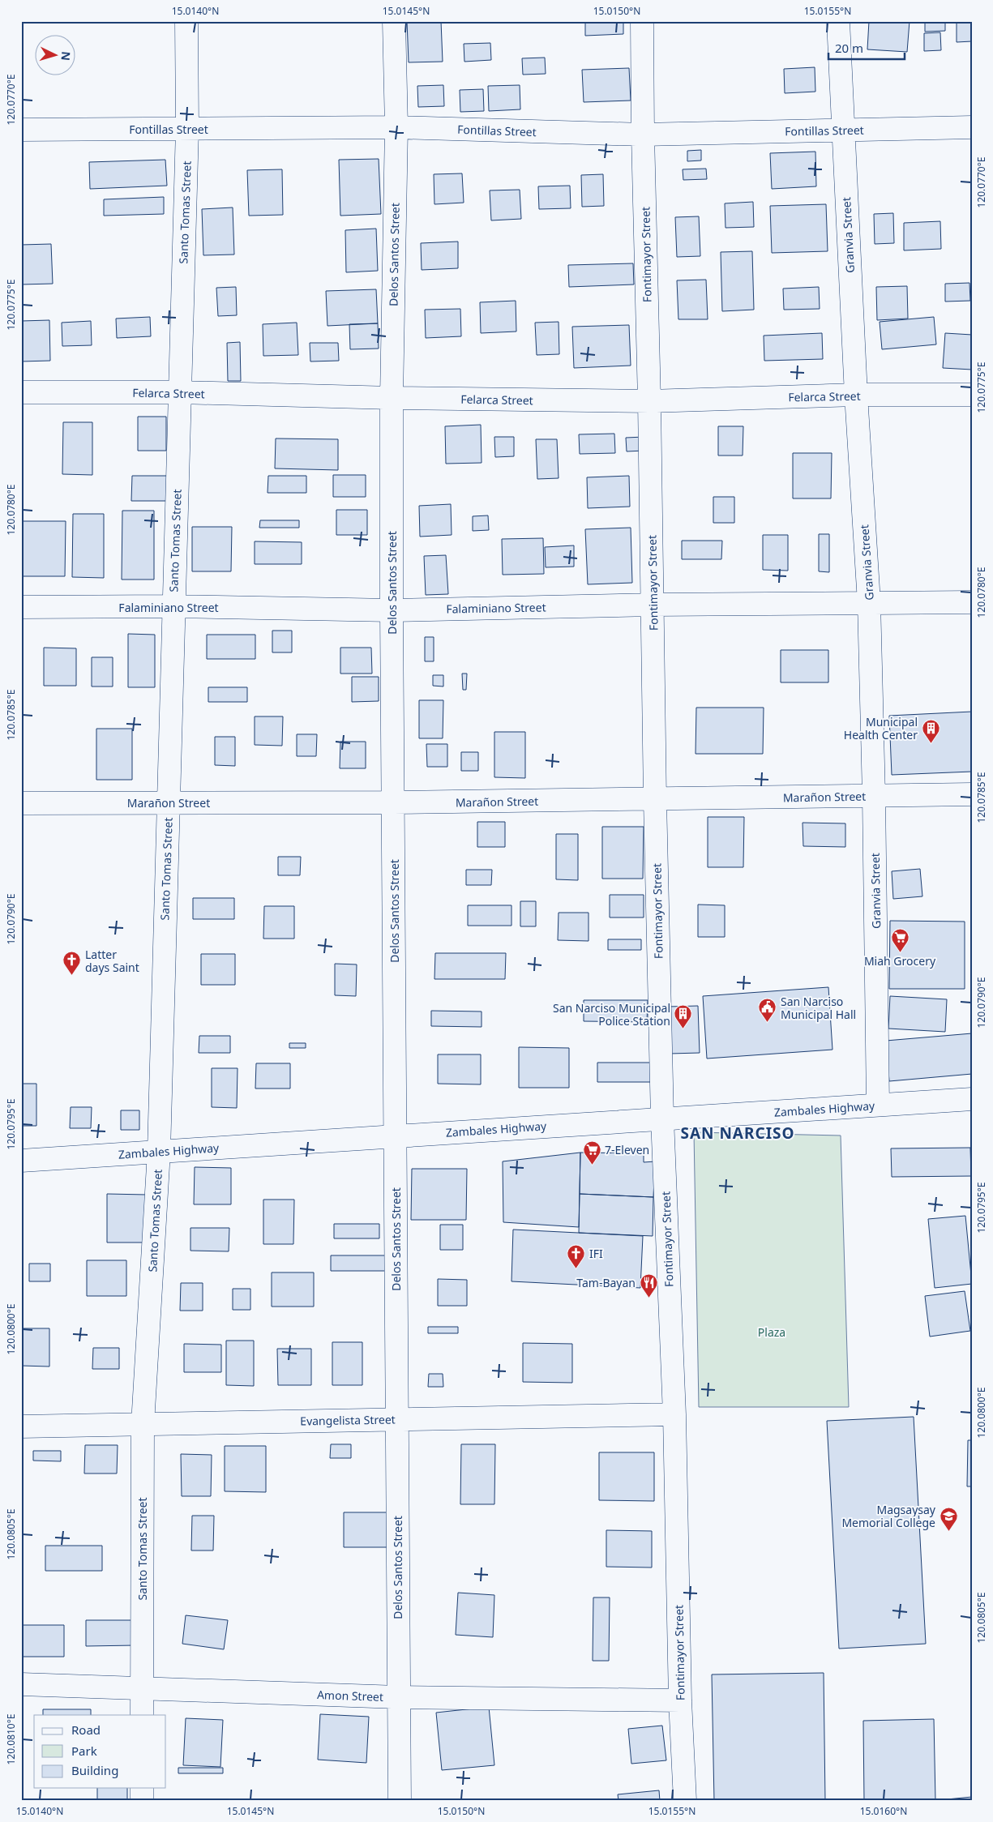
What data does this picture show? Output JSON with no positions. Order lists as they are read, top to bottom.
{
  "streets": {
    "street": [
      "Fontillas Street",
      "Santo Tomas Street",
      "Granvia Street",
      "Delos Santos Street",
      "Fontimayor Street",
      "Felarca Street",
      "Falaminiano Street",
      "Marañon Street",
      "Zambales Highway",
      "Evangelista Street",
      "Amon Street"
    ]
  },
  "crossings": [
    ["Fontillas Street", "Santo Tomas Street"],
    ["Fontillas Street", "Granvia Street"],
    ["Fontillas Street", "Delos Santos Street"],
    ["Fontillas Street", "Fontimayor Street"],
    ["Santo Tomas Street", "Felarca Street"],
    ["Santo Tomas Street", "Falaminiano Street"],
    ["Santo Tomas Street", "Marañon Street"],
    ["Santo Tomas Street", "Zambales Highway"],
    ["Santo Tomas Street", "Evangelista Street"],
    ["Santo Tomas Street", "Amon Street"],
    ["Granvia Street", "Felarca Street"],
    ["Granvia Street", "Falaminiano Street"],
    ["Granvia Street", "Marañon Street"],
    ["Granvia Street", "Zambales Highway"],
    ["Delos Santos Street", "Felarca Street"],
    ["Delos Santos Street", "Falaminiano Street"],
    ["Delos Santos Street", "Marañon Street"],
    ["Delos Santos Street", "Zambales Highway"],
    ["Delos Santos Street", "Evangelista Street"],
    ["Delos Santos Street", "Amon Street"],
    ["Fontimayor Street", "Felarca Street"],
    ["Fontimayor Street", "Falaminiano Street"],
    ["Fontimayor Street", "Marañon Street"],
    ["Fontimayor Street", "Zambales Highway"],
    ["Fontimayor Street", "Evangelista Street"],
    ["Fontimayor Street", "Amon Street"]
  ],
  "districts": ["SAN NARCISO"],
  "parks": ["Plaza"],
  "places": {
    "building": ["Municipal Health Center", "San Narciso Municipal Police Station"],
    "supermarket": ["Miah Grocery", "7-Eleven"],
    "church": ["Latter days Saint", "IFI"],
    "public building": ["San Narciso Municipal Hall"],
    "restaurant": ["Tam-Bayan"],
    "school or university": ["Magsaysay Memorial College"]
  },
  "legend": ["Road", "Park", "Building"],
  "scale_bar": "20 m",
  "north": "right",
  "coordinates": [
    "15.0140°N",
    "15.0145°N",
    "15.0150°N",
    "15.0155°N",
    "120.0770°E",
    "120.0775°E",
    "120.0780°E",
    "120.0785°E",
    "120.0790°E",
    "120.0795°E",
    "120.0800°E",
    "120.0805°E",
    "120.0810°E",
    "15.0160°N"
  ]
}
